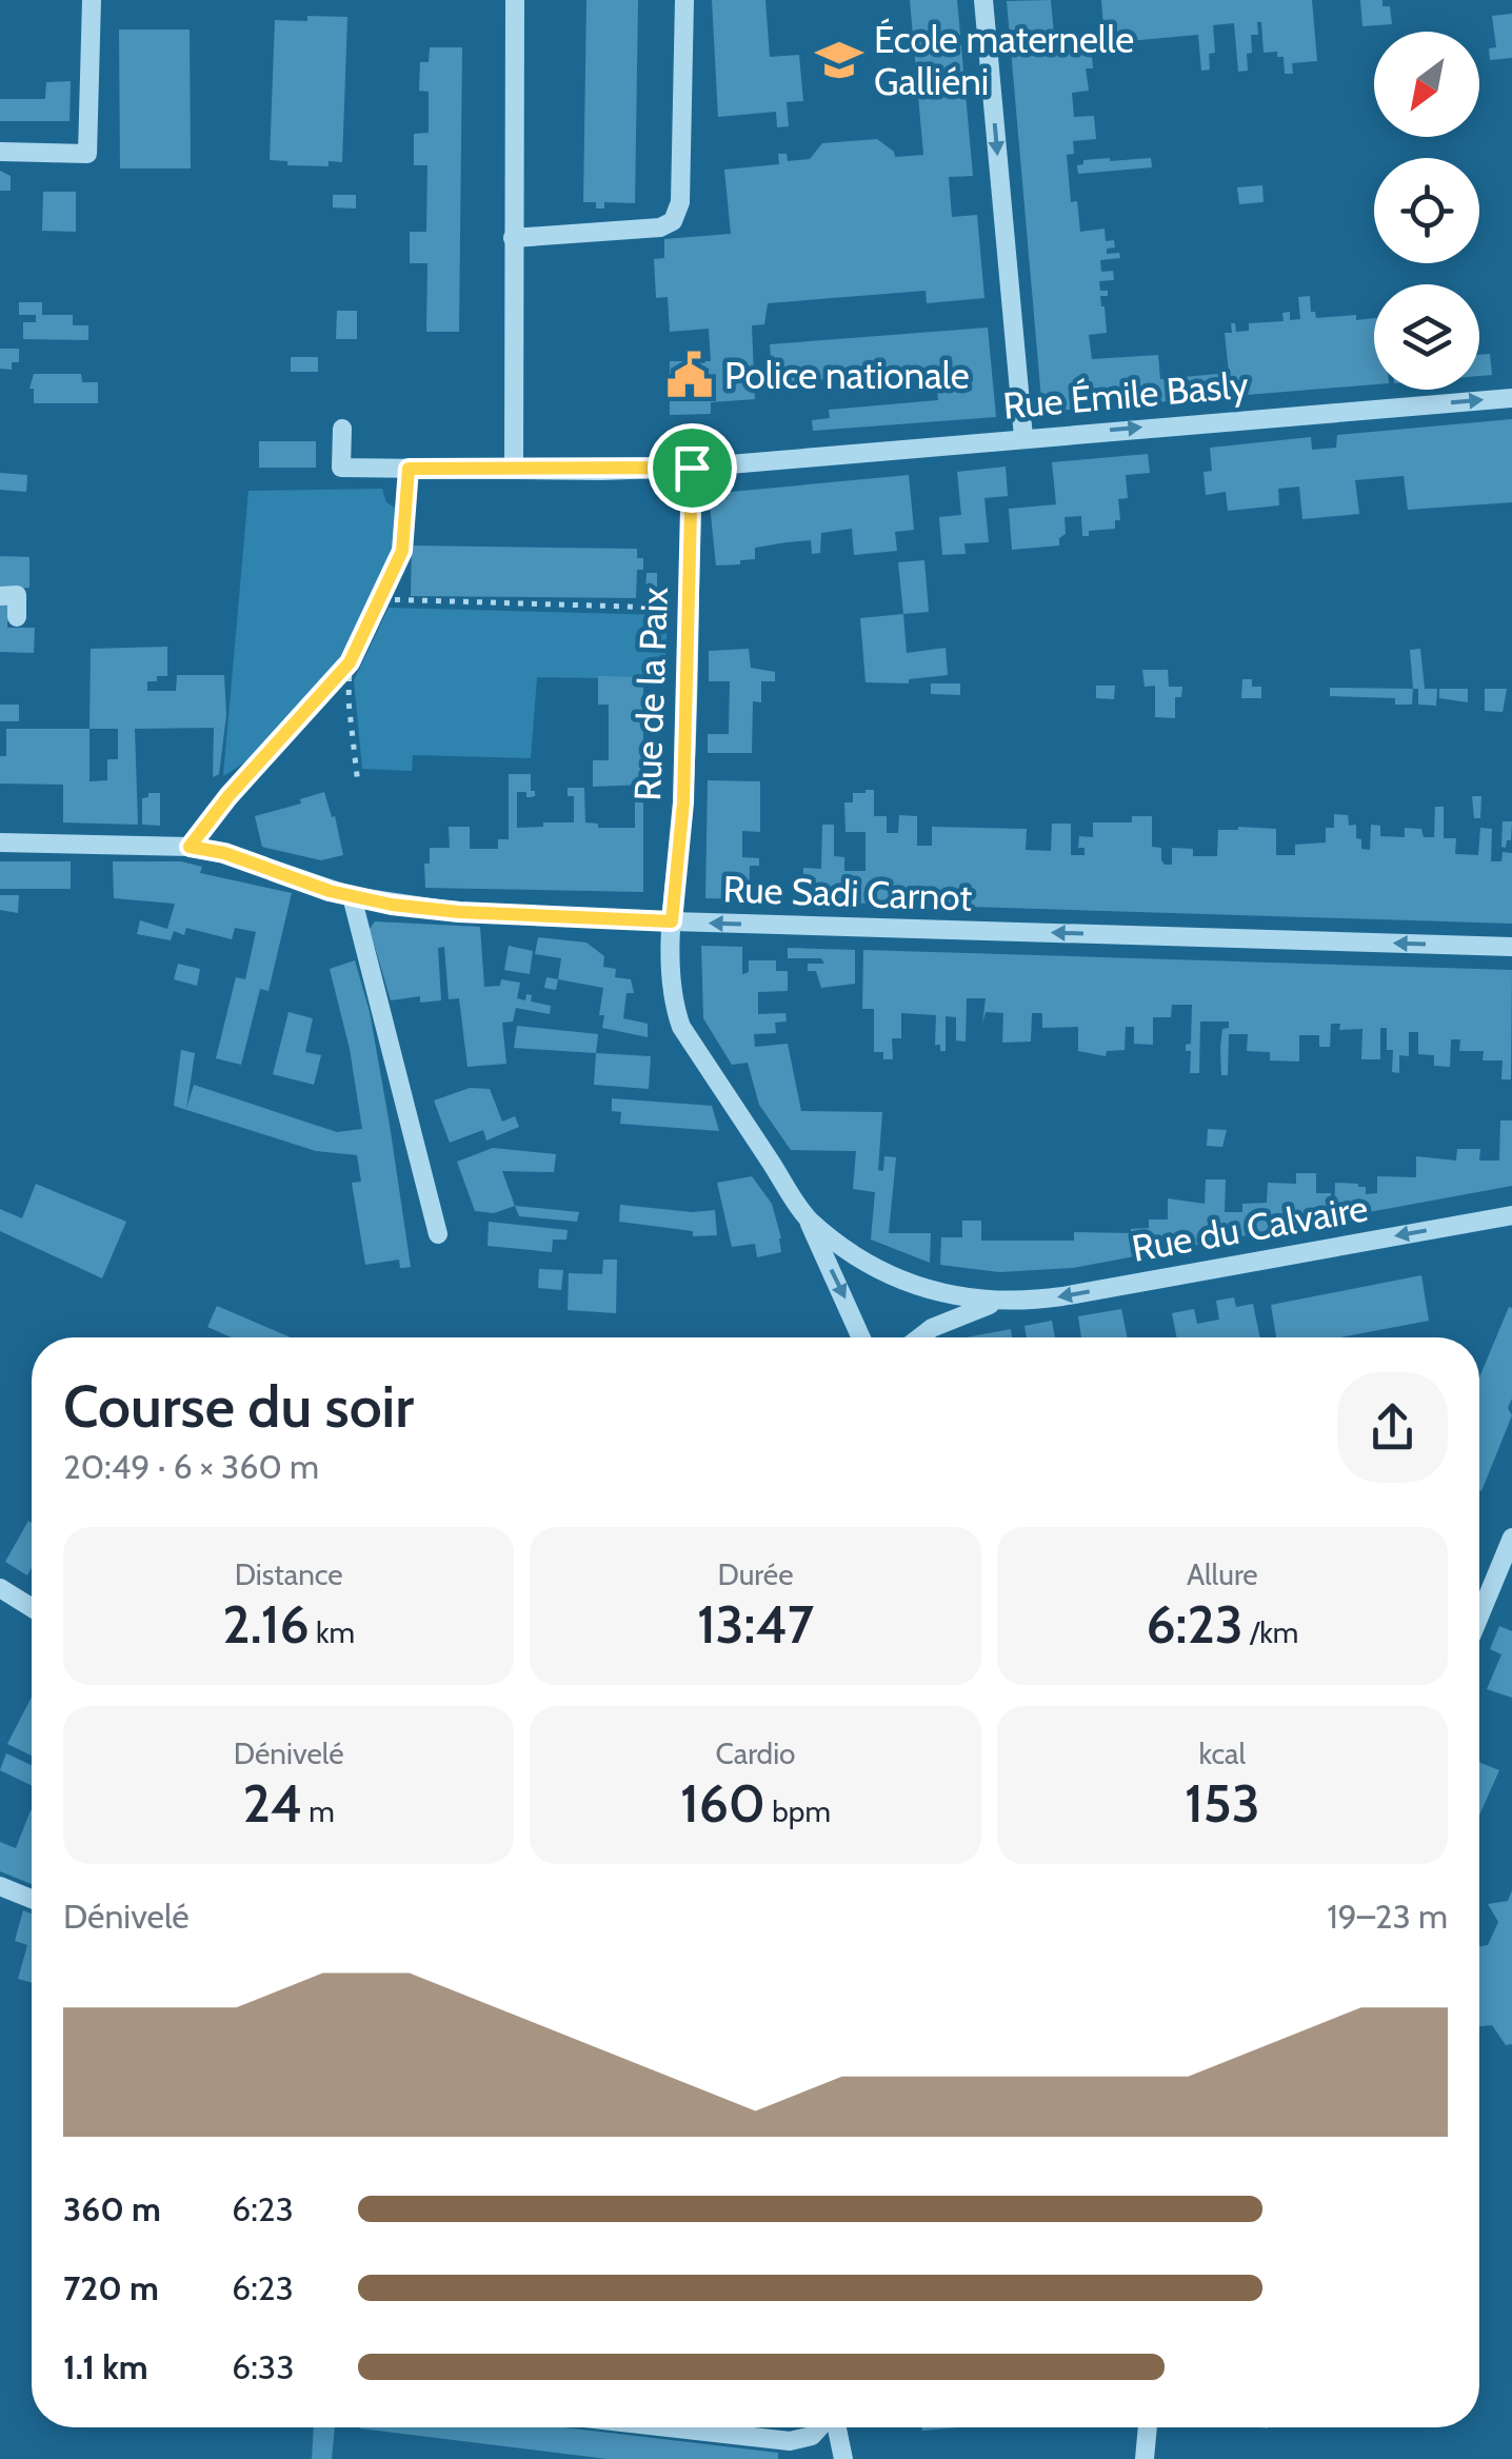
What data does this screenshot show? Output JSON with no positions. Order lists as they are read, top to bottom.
{
  "streets": {
    "street": [
      "Rue Émile Basly",
      "Rue de la Paix",
      "Rue Sadi Carnot",
      "Rue du Calvaire"
    ]
  },
  "crossings": [
    ["Rue Émile Basly", "Rue de la Paix"],
    ["Rue de la Paix", "Rue Sadi Carnot"],
    ["Rue de la Paix", "Rue du Calvaire"],
    ["Rue Sadi Carnot", "Rue du Calvaire"]
  ],
  "one_way": ["Rue Émile Basly", "Rue Sadi Carnot", "Rue du Calvaire"],
  "places": {
    "school or university": ["École maternelle Galliéni"],
    "public building": ["Police nationale"]
  },
  "north": "bottom left",
  "page": {
    "heading": ["Course du soir", "20:49 · 6 × 360 m"],
    "stats": [
      ["Distance", "2.16 km"],
      ["Durée", "13:47"],
      ["Allure", "6:23 /km"],
      ["Dénivelé", "24 m"],
      ["Cardio", "160 bpm"],
      ["kcal", "153"]
    ],
    "chart": ["Dénivelé", "19–23 m"],
    "list": [
      {
        "name": "360 m",
        "note": "6:23"
      },
      {
        "name": "720 m",
        "note": "6:23"
      },
      {
        "name": "1.1 km",
        "note": "6:33"
      }
    ]
  }
}
